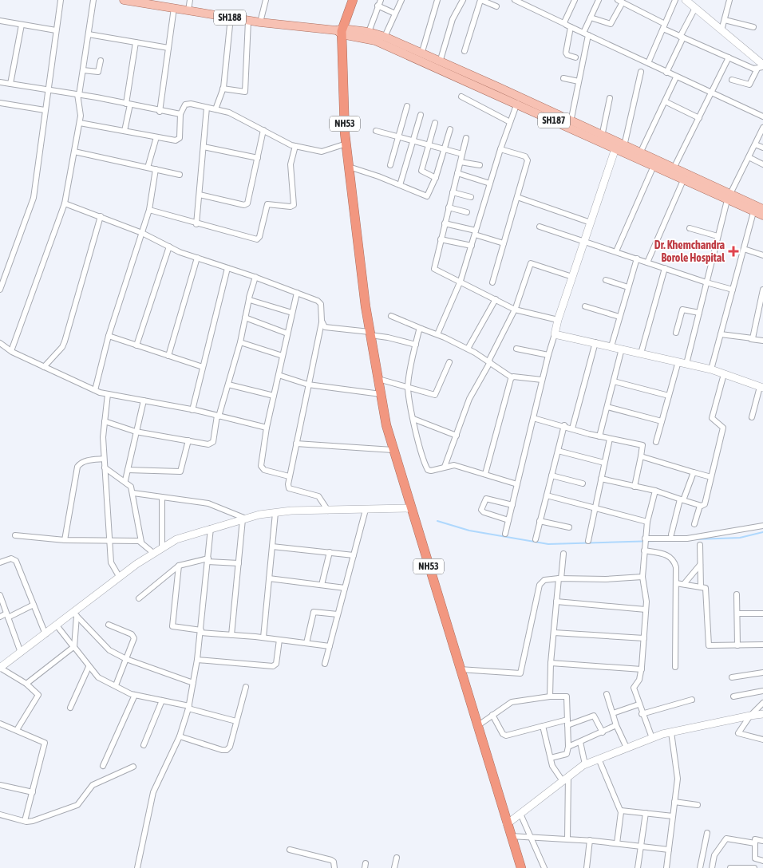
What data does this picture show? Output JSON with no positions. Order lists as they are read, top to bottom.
{
  "streets": {
    "highway": ["NH53"],
    "main road": ["SH188", "SH187"]
  },
  "crossings": [
    ["SH188", "SH187"],
    ["SH188", "NH53"],
    ["SH187", "NH53"]
  ],
  "places": {
    "health": ["Dr. Khemchandra Borole Hospital"]
  }
}
